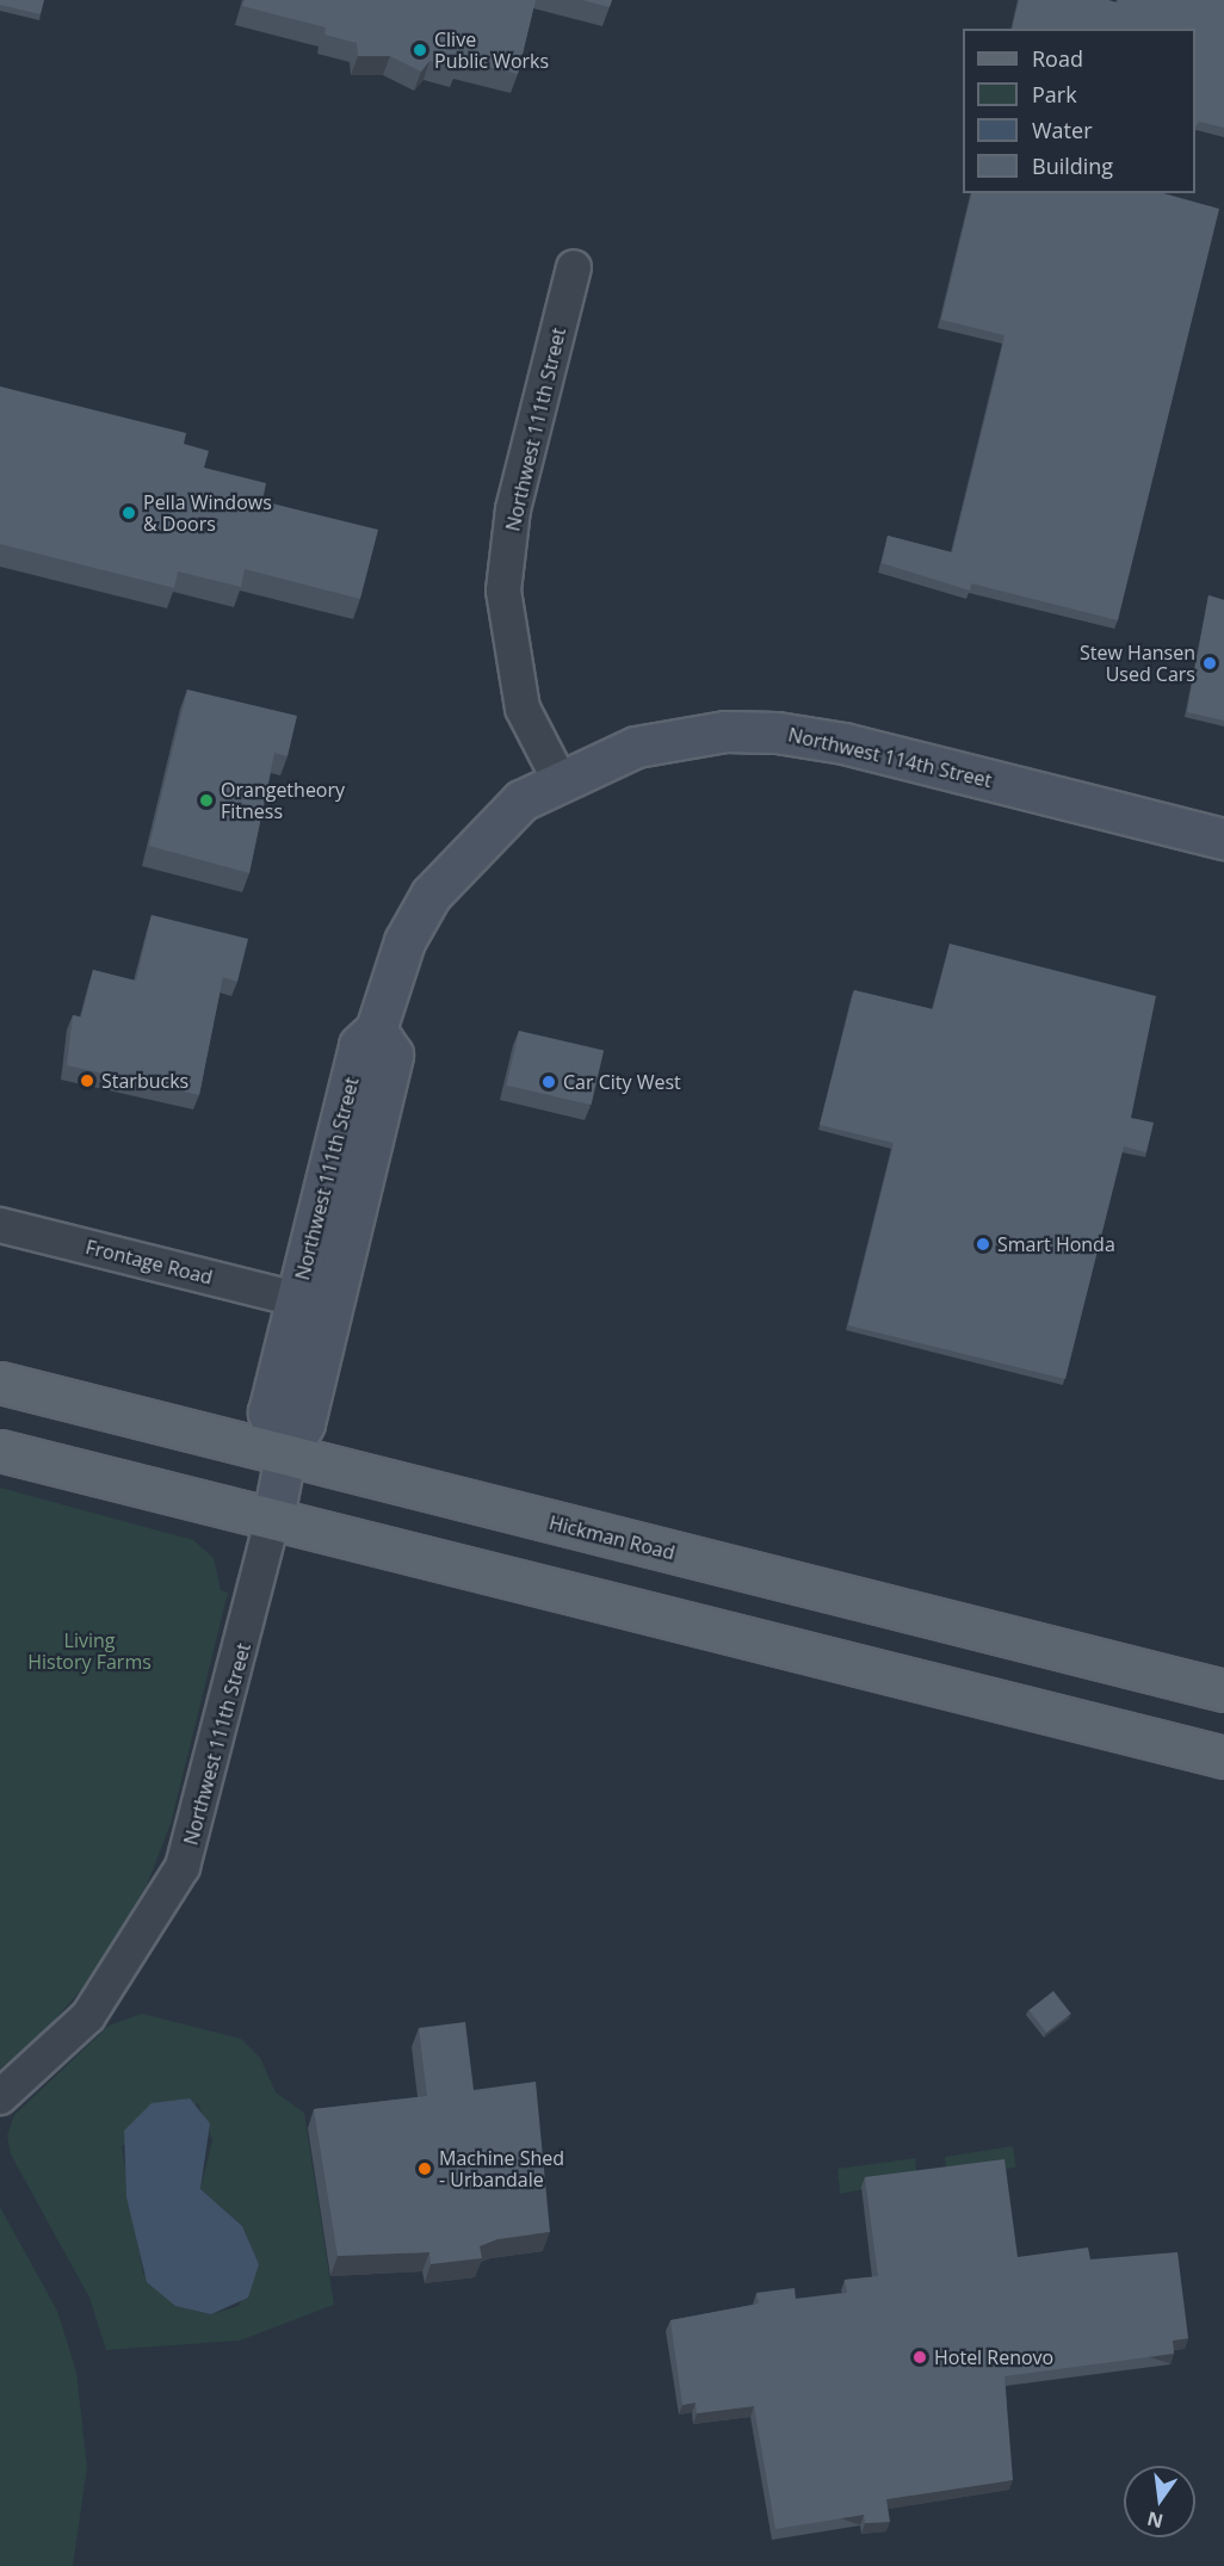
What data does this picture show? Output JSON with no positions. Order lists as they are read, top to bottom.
{
  "streets": {
    "main road": ["Hickman Road"],
    "street": ["Northwest 111th Street", "Northwest 114th Street", "Frontage Road"]
  },
  "crossings": [
    ["Northwest 111th Street", "Northwest 114th Street"],
    ["Northwest 111th Street", "Frontage Road"],
    ["Northwest 111th Street", "Hickman Road"]
  ],
  "parks": ["Living History Farms"],
  "places": [
    "Clive Public Works",
    "Pella Windows & Doors",
    "Stew Hansen Used Cars",
    "Orangetheory Fitness",
    "Starbucks",
    "Car City West",
    "Smart Honda",
    "Machine Shed - Urbandale",
    "Hotel Renovo"
  ],
  "legend": [
    "Road",
    "Park",
    "Water",
    "Building"
  ],
  "north": "bottom"
}
